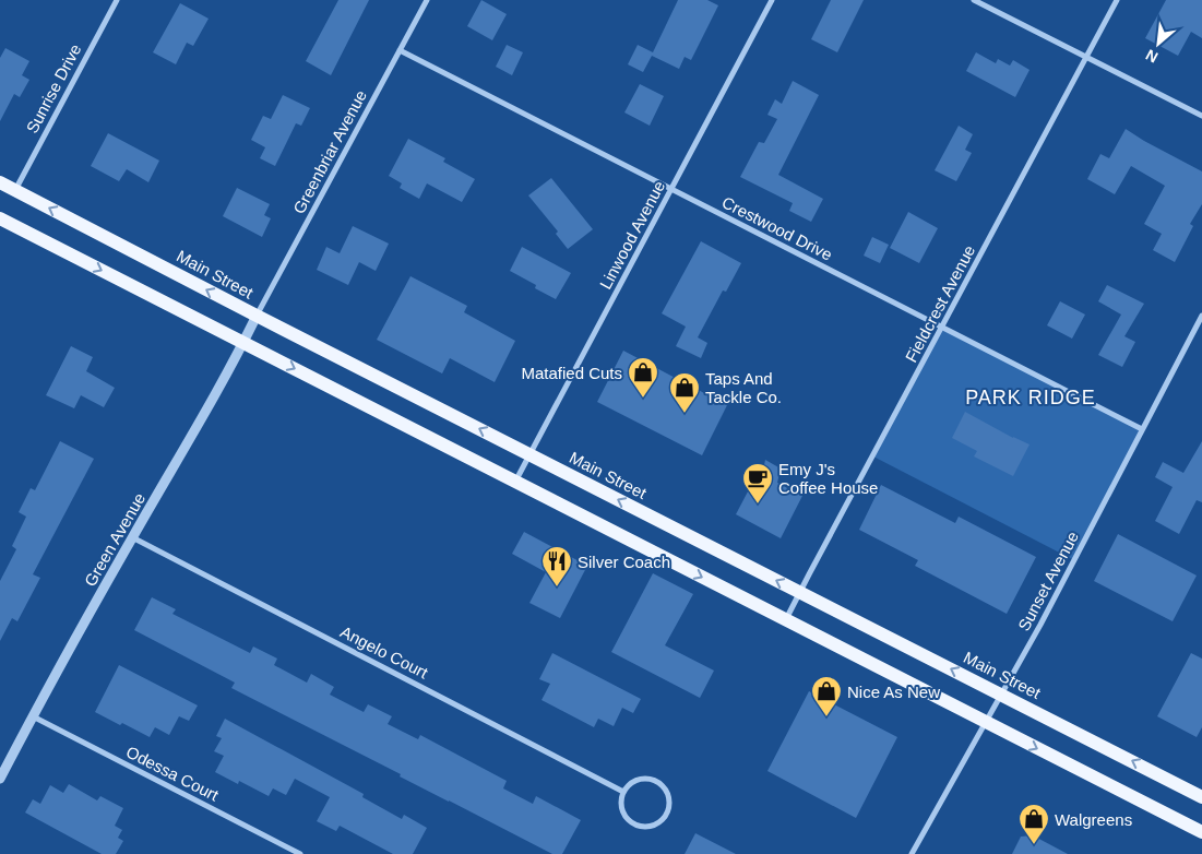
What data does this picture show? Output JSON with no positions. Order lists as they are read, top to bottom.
{
  "streets": {
    "main road": ["Main Street"],
    "street": [
      "Sunrise Drive",
      "Greenbriar Avenue",
      "Crestwood Drive",
      "Linwood Avenue",
      "Fieldcrest Avenue",
      "Green Avenue",
      "Sunset Avenue",
      "Angelo Court",
      "Odessa Court"
    ]
  },
  "crossings": [
    ["Sunrise Drive", "Main Street"],
    ["Greenbriar Avenue", "Crestwood Drive"],
    ["Greenbriar Avenue", "Main Street"],
    ["Greenbriar Avenue", "Green Avenue"],
    ["Crestwood Drive", "Linwood Avenue"],
    ["Crestwood Drive", "Fieldcrest Avenue"],
    ["Crestwood Drive", "Sunset Avenue"],
    ["Linwood Avenue", "Main Street"],
    ["Main Street", "Fieldcrest Avenue"],
    ["Main Street", "Green Avenue"],
    ["Main Street", "Sunset Avenue"],
    ["Green Avenue", "Angelo Court"],
    ["Green Avenue", "Odessa Court"]
  ],
  "districts": ["PARK RIDGE"],
  "places": {
    "shop": [
      "Matafied Cuts",
      "Taps And Tackle Co.",
      "Nice As New",
      "Walgreens"
    ],
    "cafe": ["Emy J's Coffee House"],
    "restaurant": ["Silver Coach"]
  },
  "north": "bottom left"
}
